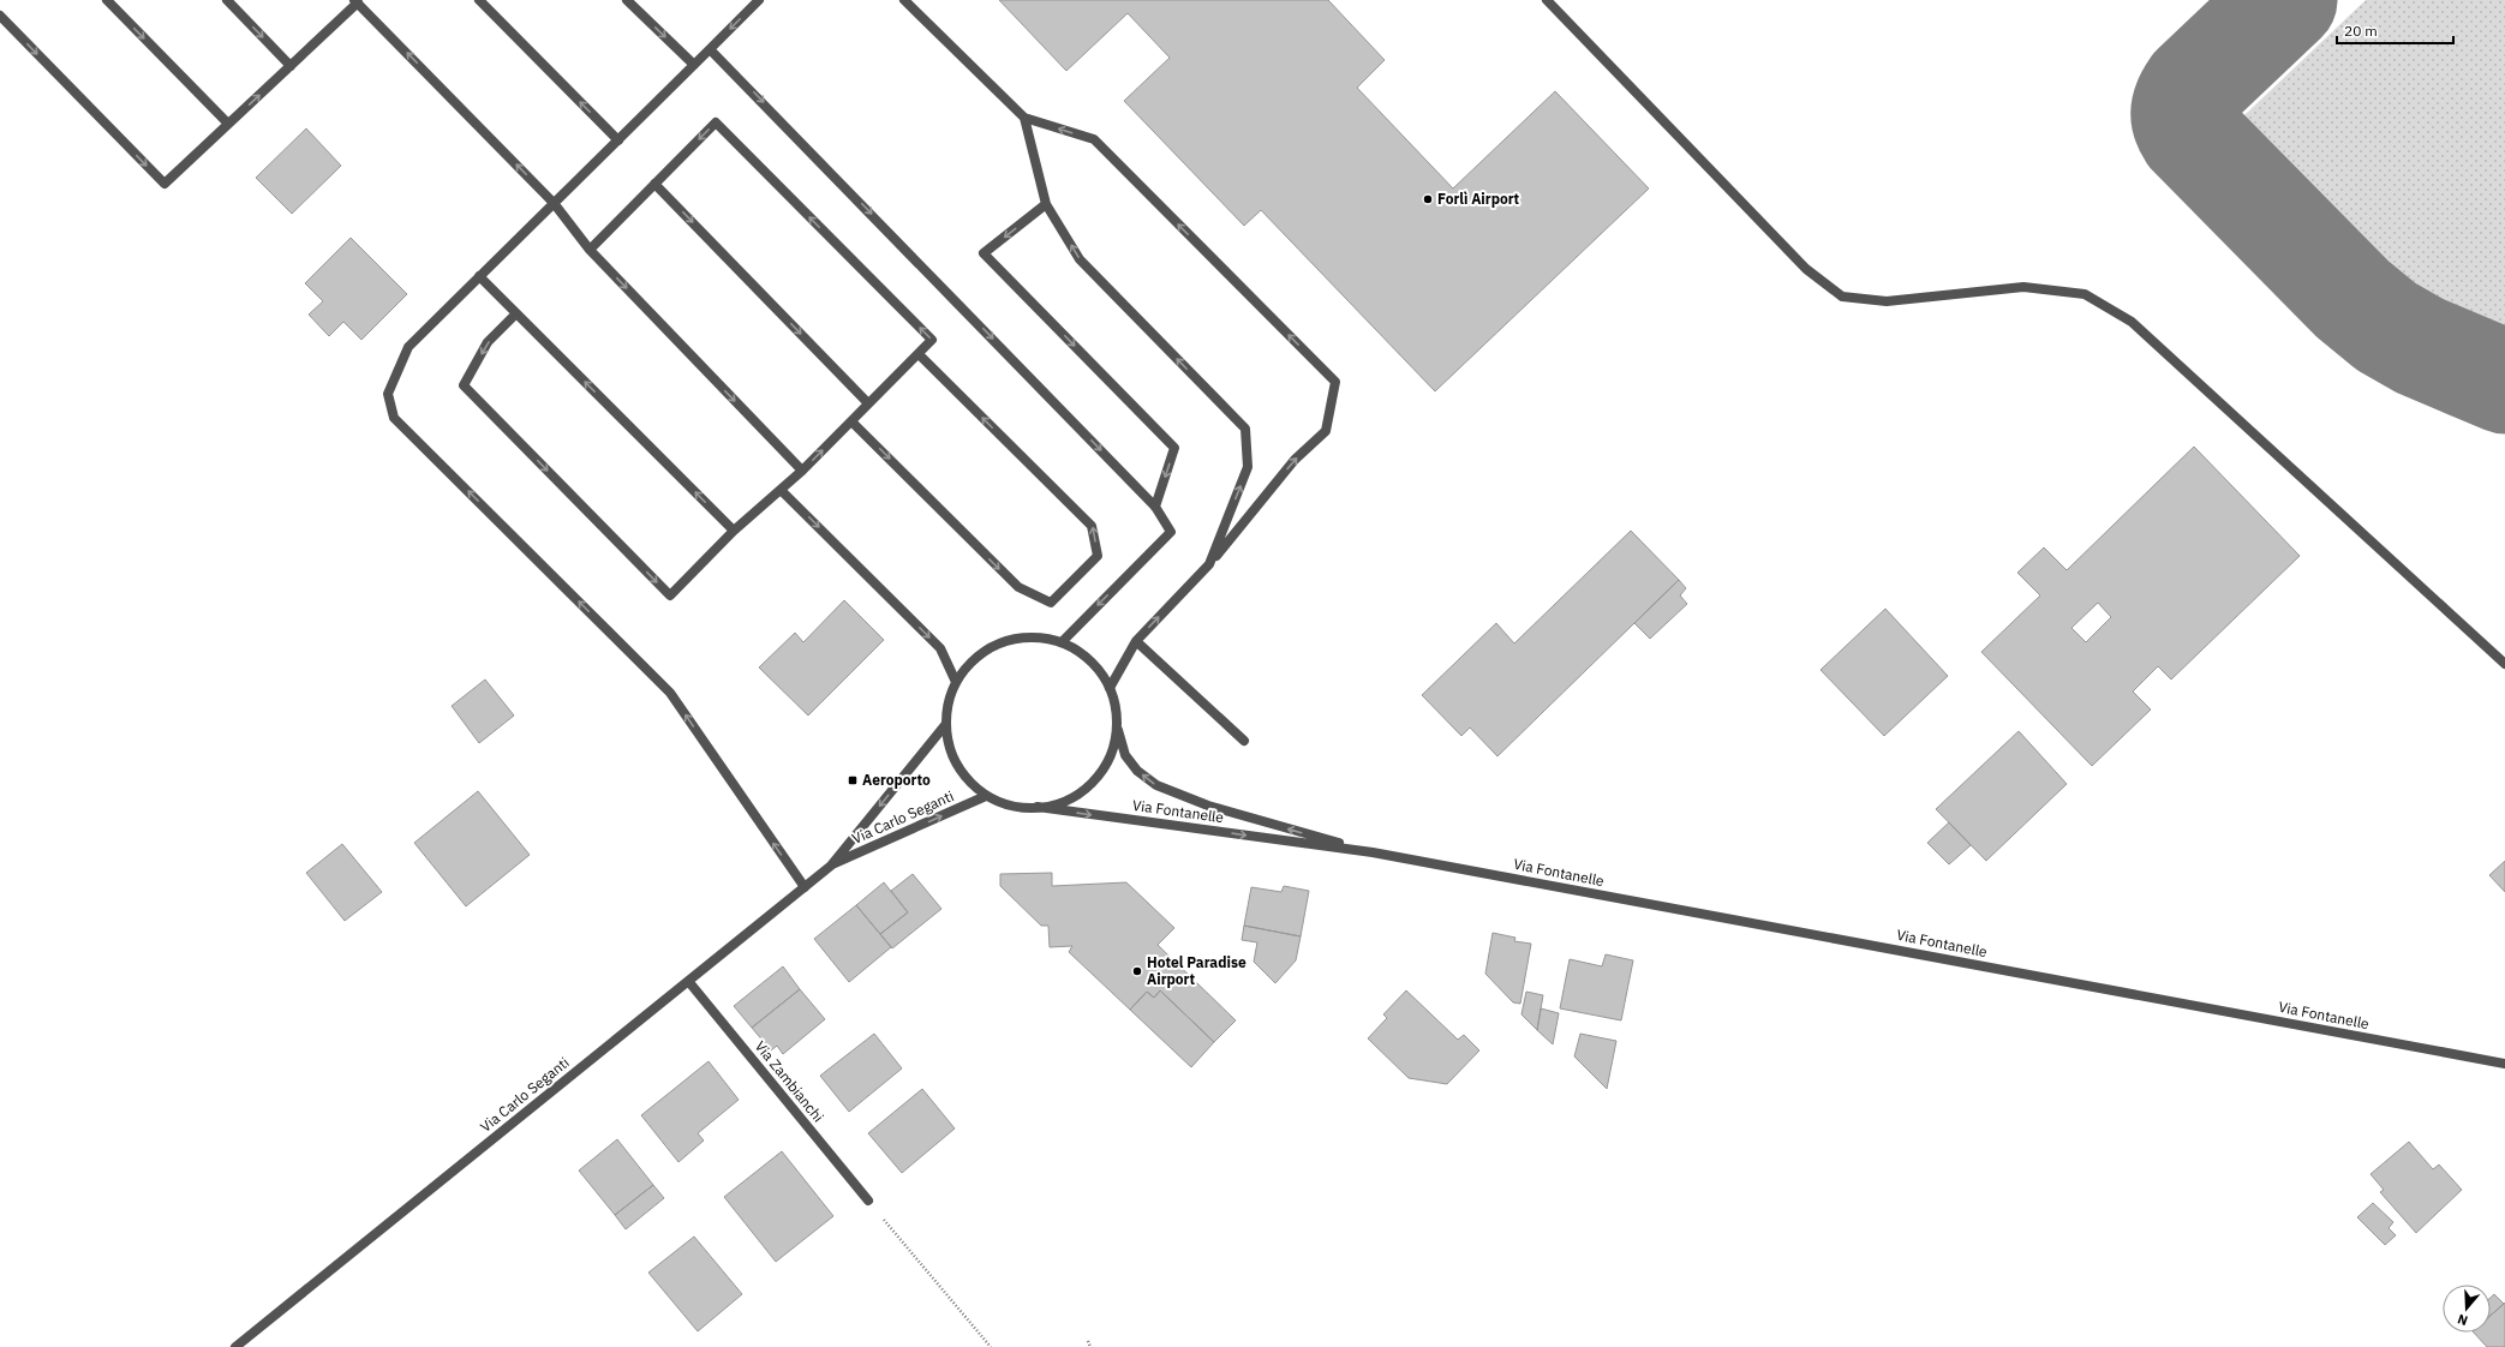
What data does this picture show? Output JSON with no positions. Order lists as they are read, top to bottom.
{
  "streets": {
    "street": ["Via Fontanelle", "Via Carlo Seganti", "Via Zambianchi"]
  },
  "crossings": [
    ["Via Fontanelle", "Via Carlo Seganti"],
    ["Via Carlo Seganti", "Via Zambianchi"]
  ],
  "places": {
    "other": ["Forlì Airport", "Hotel Paradise Airport"],
    "transit": ["Aeroporto"]
  },
  "scale_bar": "20 m",
  "north": "bottom"
}
